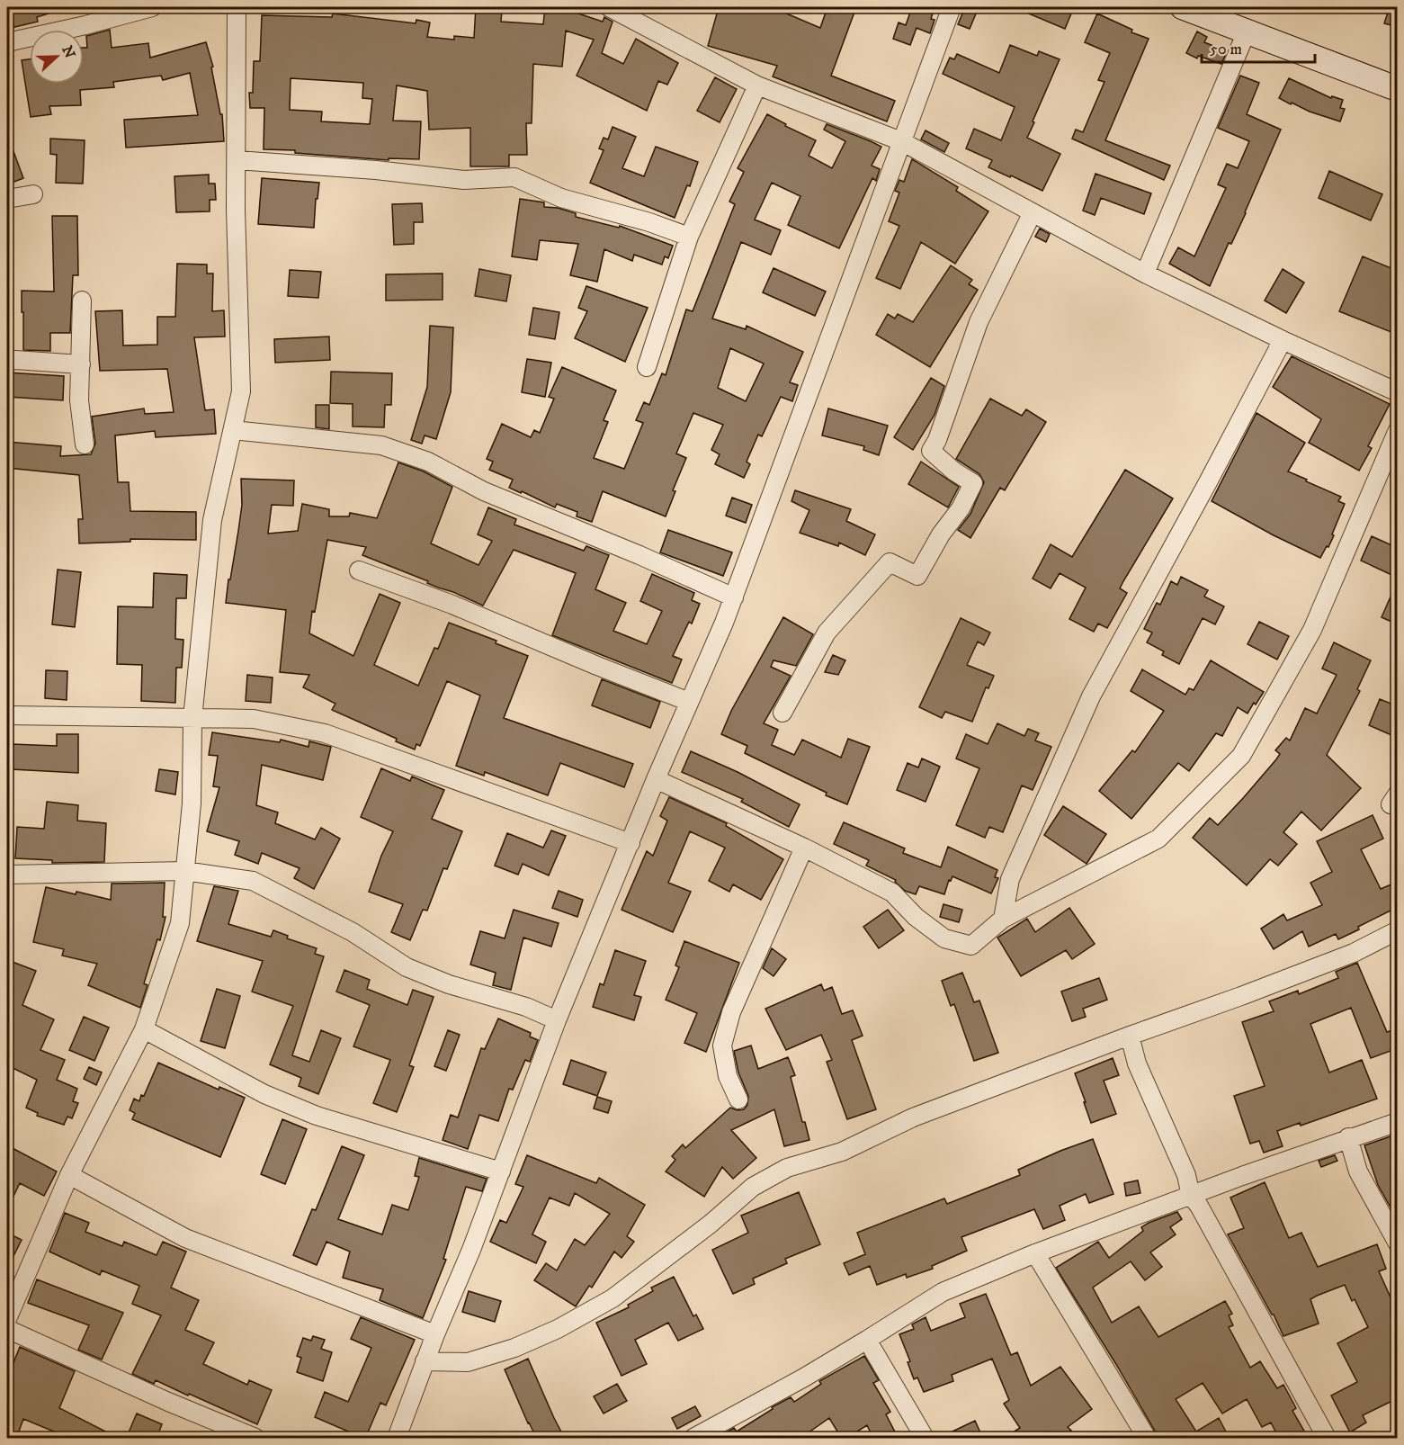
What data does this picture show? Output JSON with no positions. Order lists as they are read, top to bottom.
{
  "scale_bar": "50 m",
  "north": "right"
}
